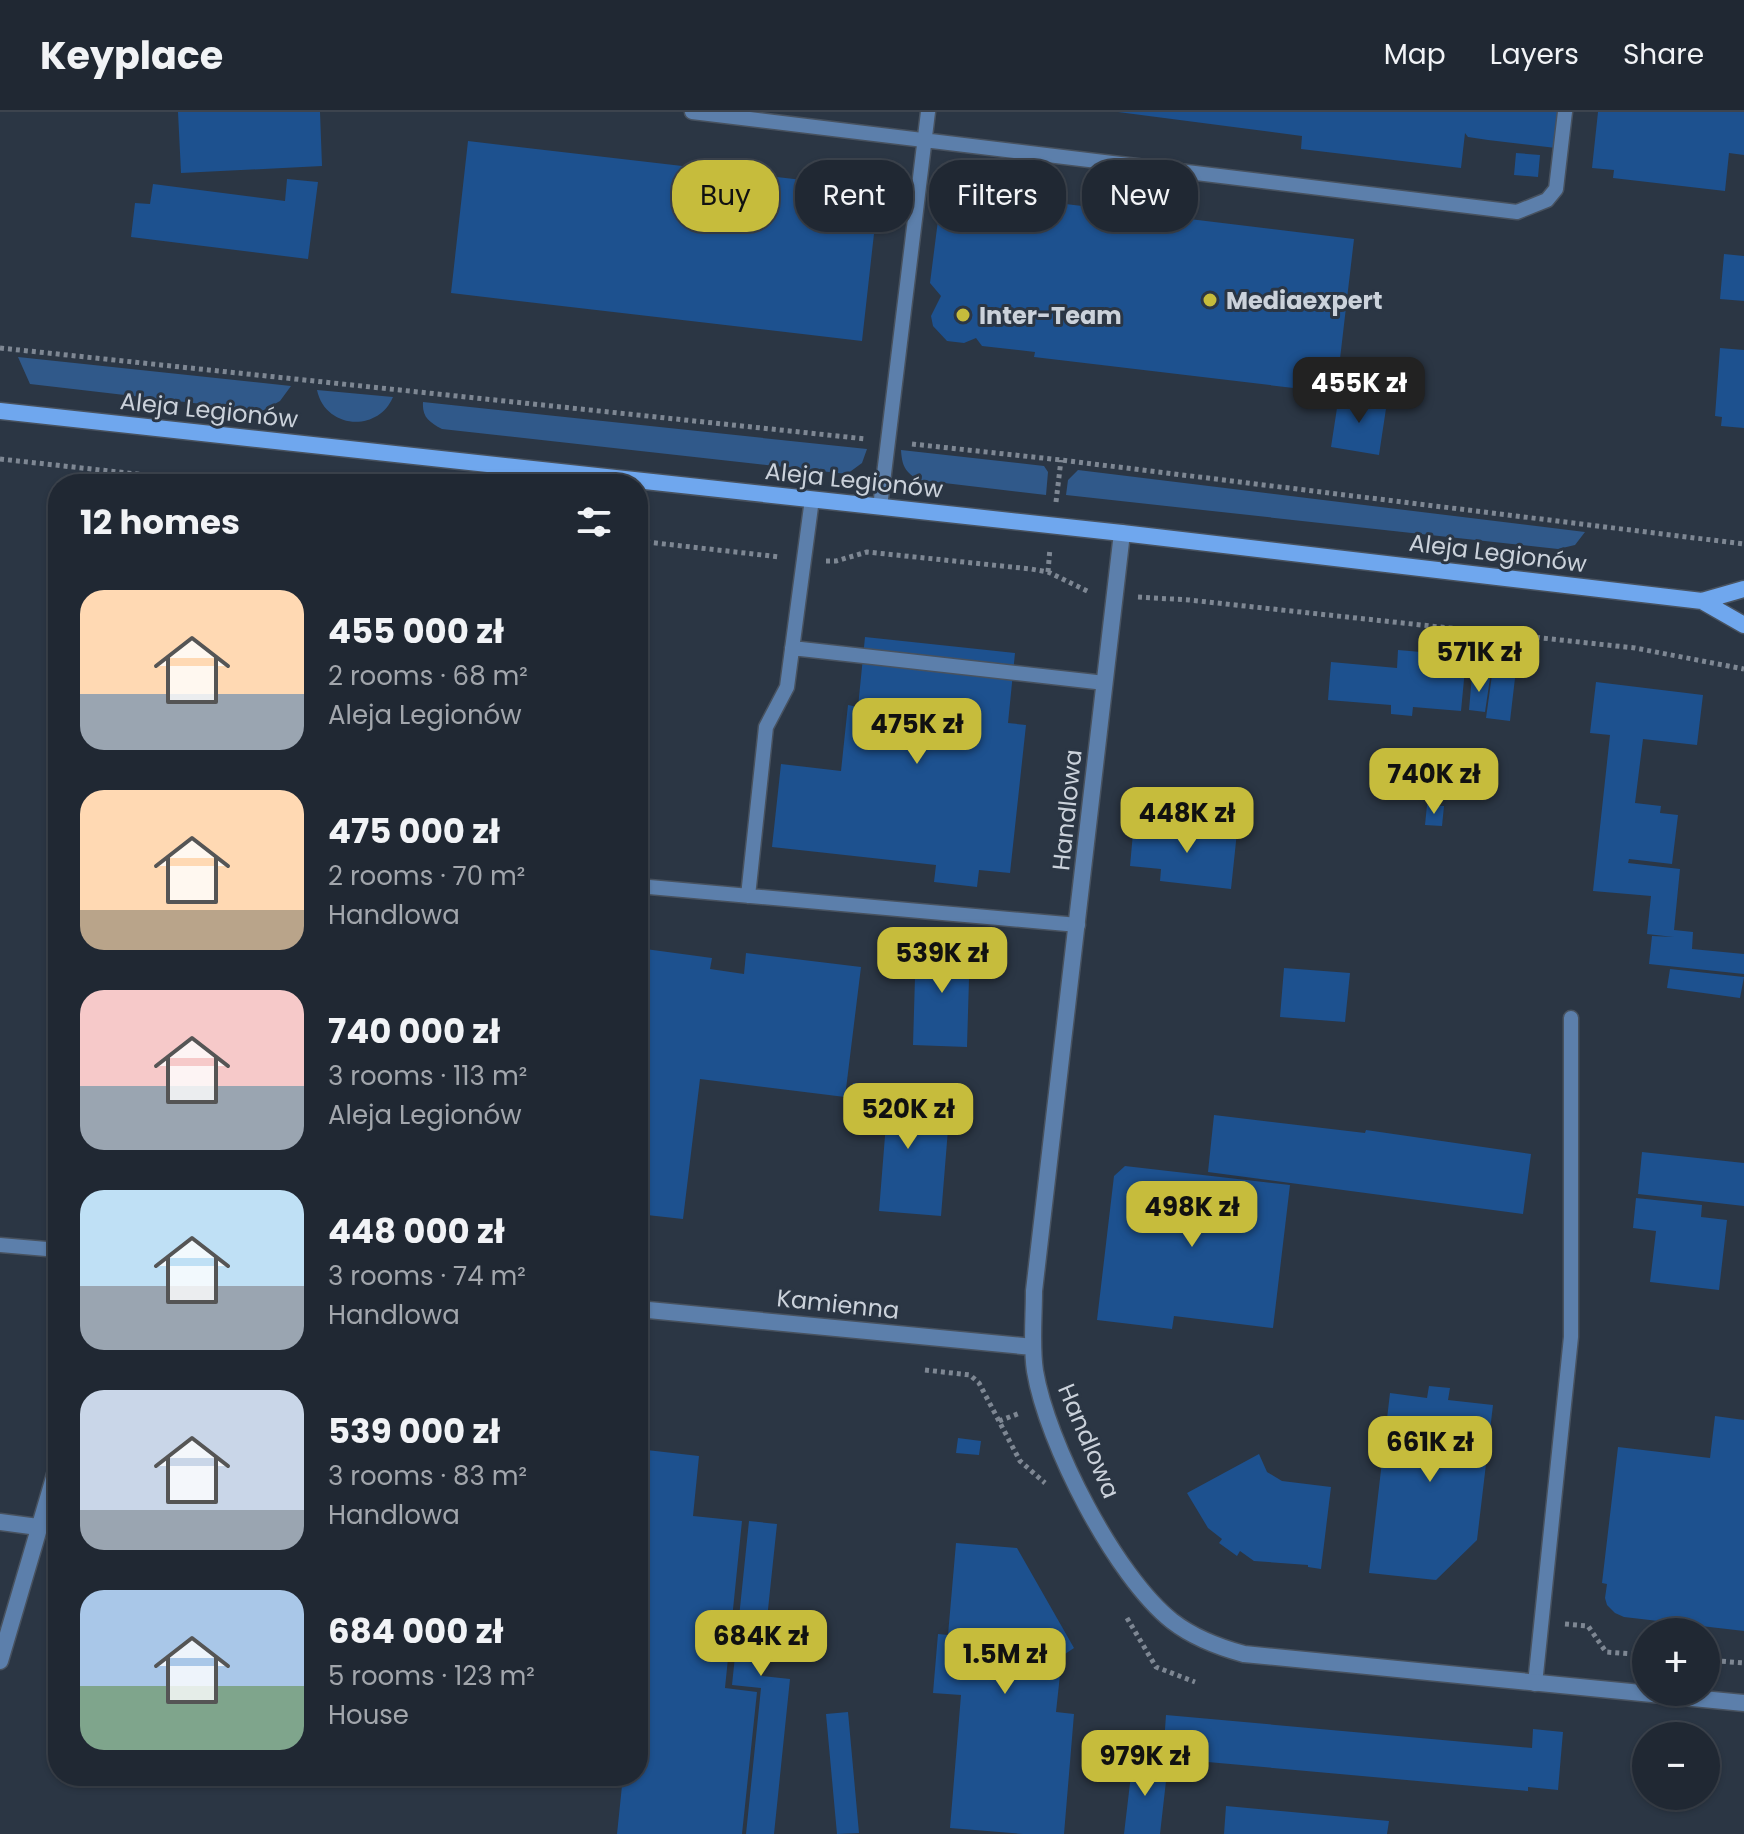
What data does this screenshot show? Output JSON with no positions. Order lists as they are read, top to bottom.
{
  "streets": {
    "main road": ["Aleja Legionów"],
    "street": ["Handlowa", "Kamienna"]
  },
  "crossings": [
    ["Aleja Legionów", "Handlowa"],
    ["Handlowa", "Kamienna"]
  ],
  "places": ["Mediaexpert", "Inter-Team"],
  "page": {
    "header": "Keyplace",
    "nav": ["Map", "Layers", "Share"],
    "chip": [
      "Buy",
      "Rent",
      "Filters",
      "New"
    ],
    "price": [
      "455K zł",
      "571K zł",
      "475K zł",
      "740K zł",
      "448K zł",
      "539K zł",
      "520K zł",
      "498K zł",
      "661K zł",
      "684K zł",
      "1.5M zł",
      "979K zł"
    ],
    "heading": "12 homes",
    "list": [
      {
        "name": "455 000 zł",
        "note": "2 rooms · 68 m² · Aleja Legionów"
      },
      {
        "name": "475 000 zł",
        "note": "2 rooms · 70 m² · Handlowa"
      },
      {
        "name": "740 000 zł",
        "note": "3 rooms · 113 m² · Aleja Legionów"
      },
      {
        "name": "448 000 zł",
        "note": "3 rooms · 74 m² · Handlowa"
      },
      {
        "name": "539 000 zł",
        "note": "3 rooms · 83 m² · Handlowa"
      },
      {
        "name": "684 000 zł",
        "note": "5 rooms · 123 m² · House"
      }
    ],
    "map_buttons": ["+", "−"]
  }
}
